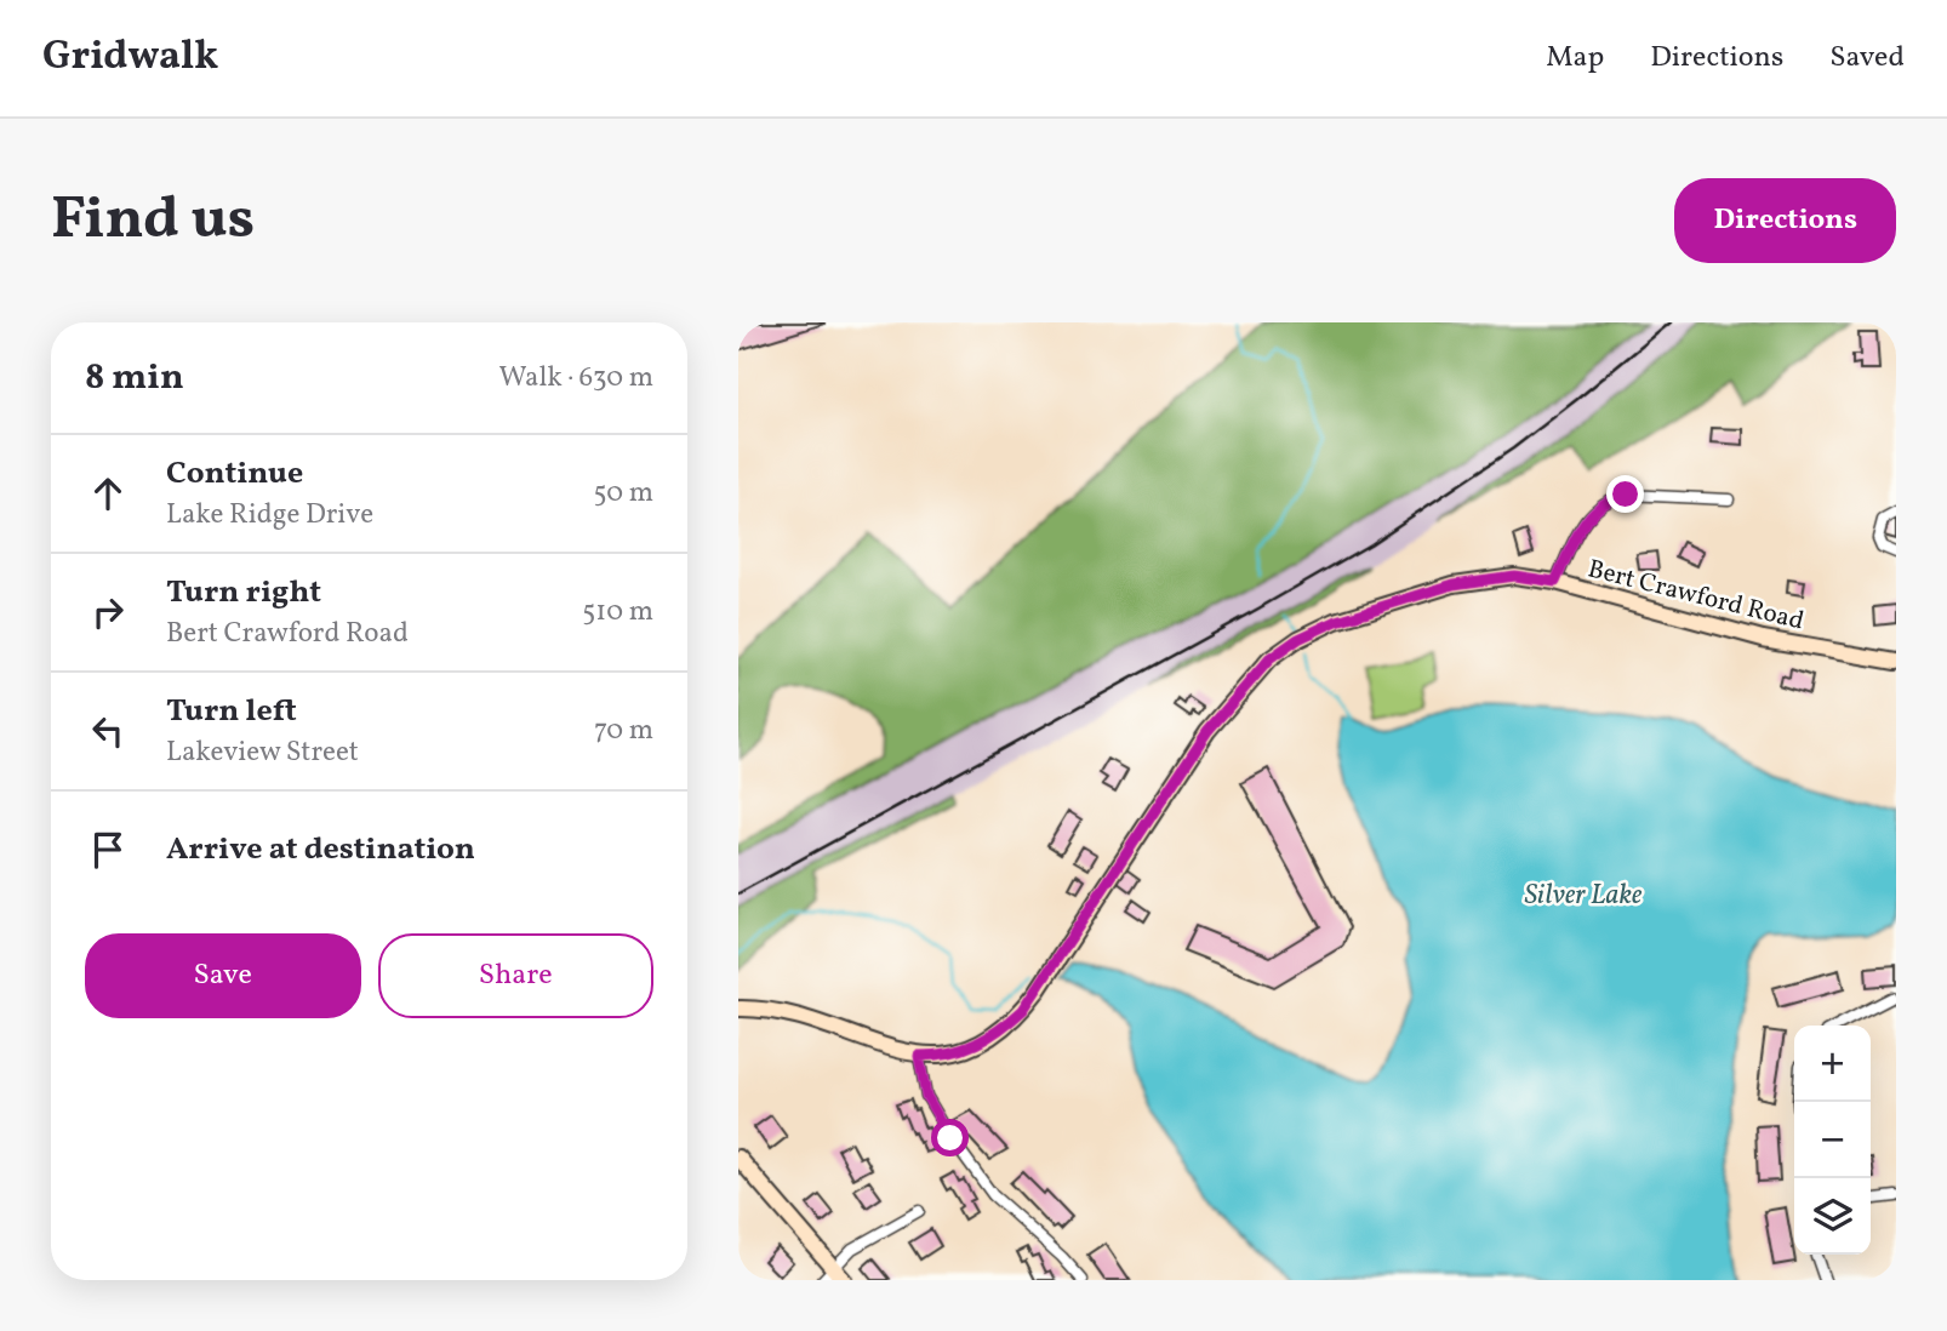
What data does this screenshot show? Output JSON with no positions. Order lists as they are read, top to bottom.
{
  "streets": {
    "street": ["Bert Crawford Road"]
  },
  "water": ["Silver Lake"],
  "page": {
    "header": "Gridwalk",
    "nav": ["Map", "Directions", "Saved"],
    "buttons": [
      "Directions",
      ["Save", "Share"]
    ],
    "title": "Find us",
    "heading": ["8 min", "Walk · 630 m"],
    "list": [
      ["Continue", "Lake Ridge Drive", "50 m"],
      ["Turn right", "Bert Crawford Road", "510 m"],
      ["Turn left", "Lakeview Street", "70 m"],
      "Arrive at destination"
    ],
    "map_buttons": ["+", "−"]
  }
}
